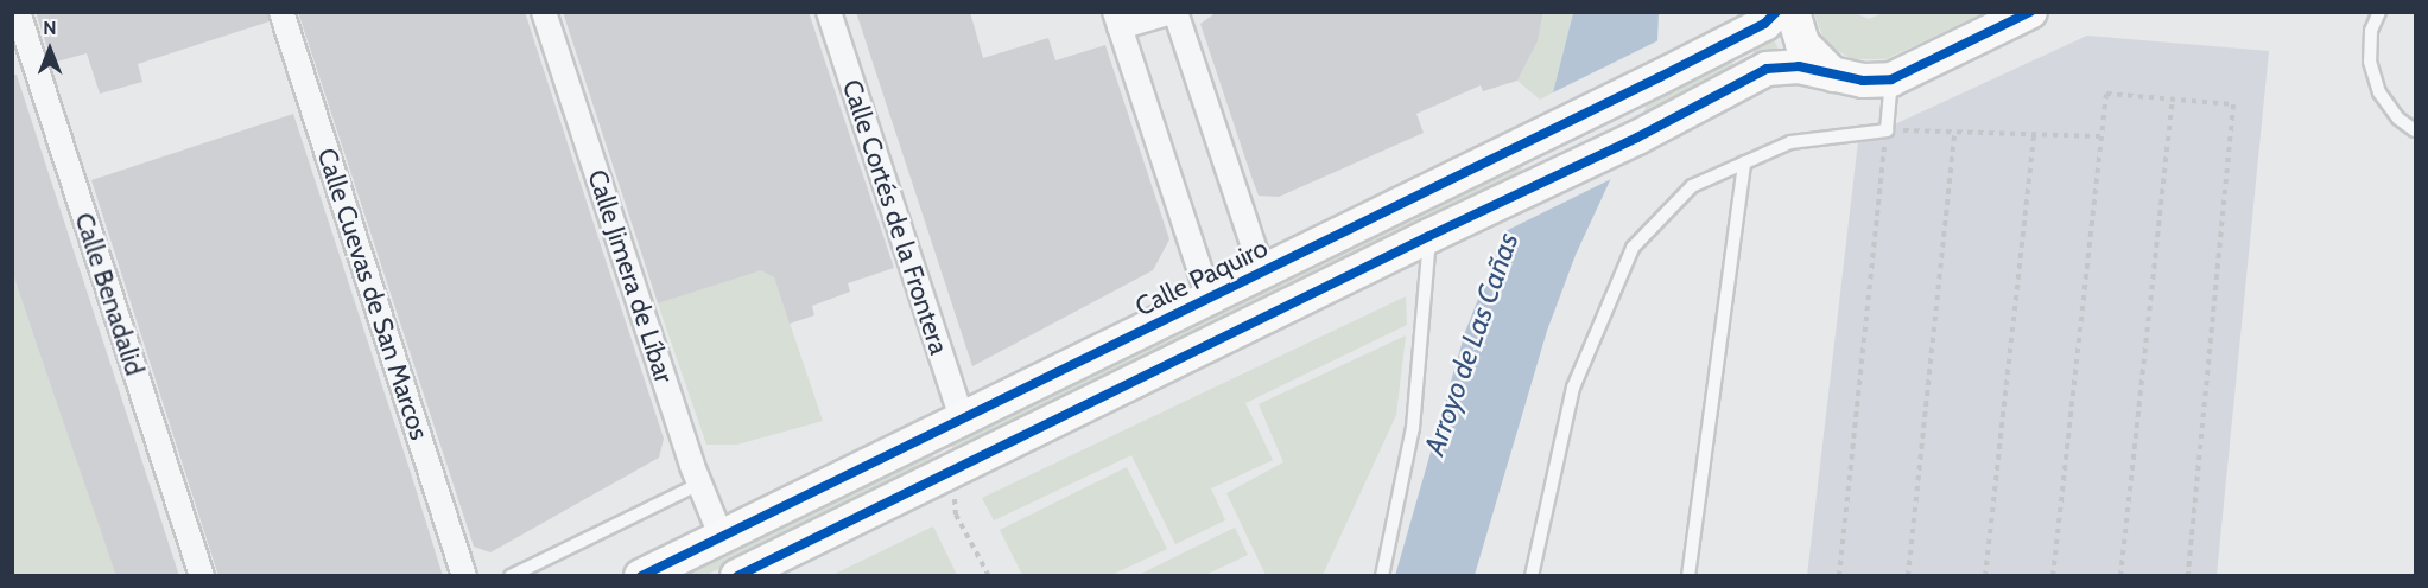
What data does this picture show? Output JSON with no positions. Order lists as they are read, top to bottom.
{
  "streets": {
    "main road": ["Calle Paquiro"],
    "street": [
      "Calle Cortés de la Frontera",
      "Calle Jimera de Líbar",
      "Calle Benadalid",
      "Calle Cuevas de San Marcos"
    ]
  },
  "crossings": [
    ["Calle Cortés de la Frontera", "Calle Paquiro"],
    ["Calle Jimera de Líbar", "Calle Paquiro"]
  ],
  "water": ["Arroyo de Las Cañas"],
  "north": "top"
}
